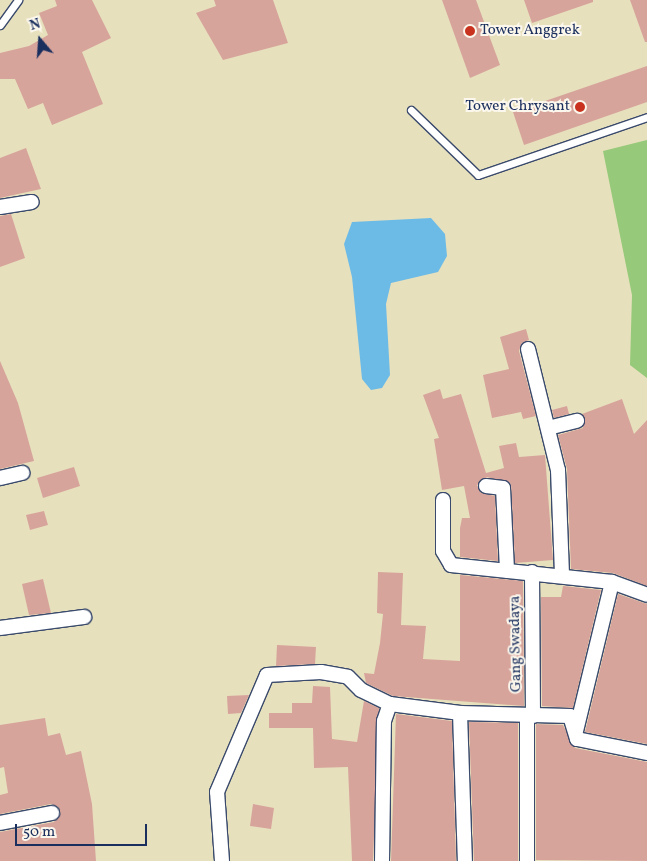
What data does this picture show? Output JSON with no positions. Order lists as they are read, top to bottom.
{
  "streets": {
    "street": ["Gang Swadaya"]
  },
  "places": ["Tower Anggrek", "Tower Chrysant"],
  "scale_bar": "50 m",
  "north": "top"
}
